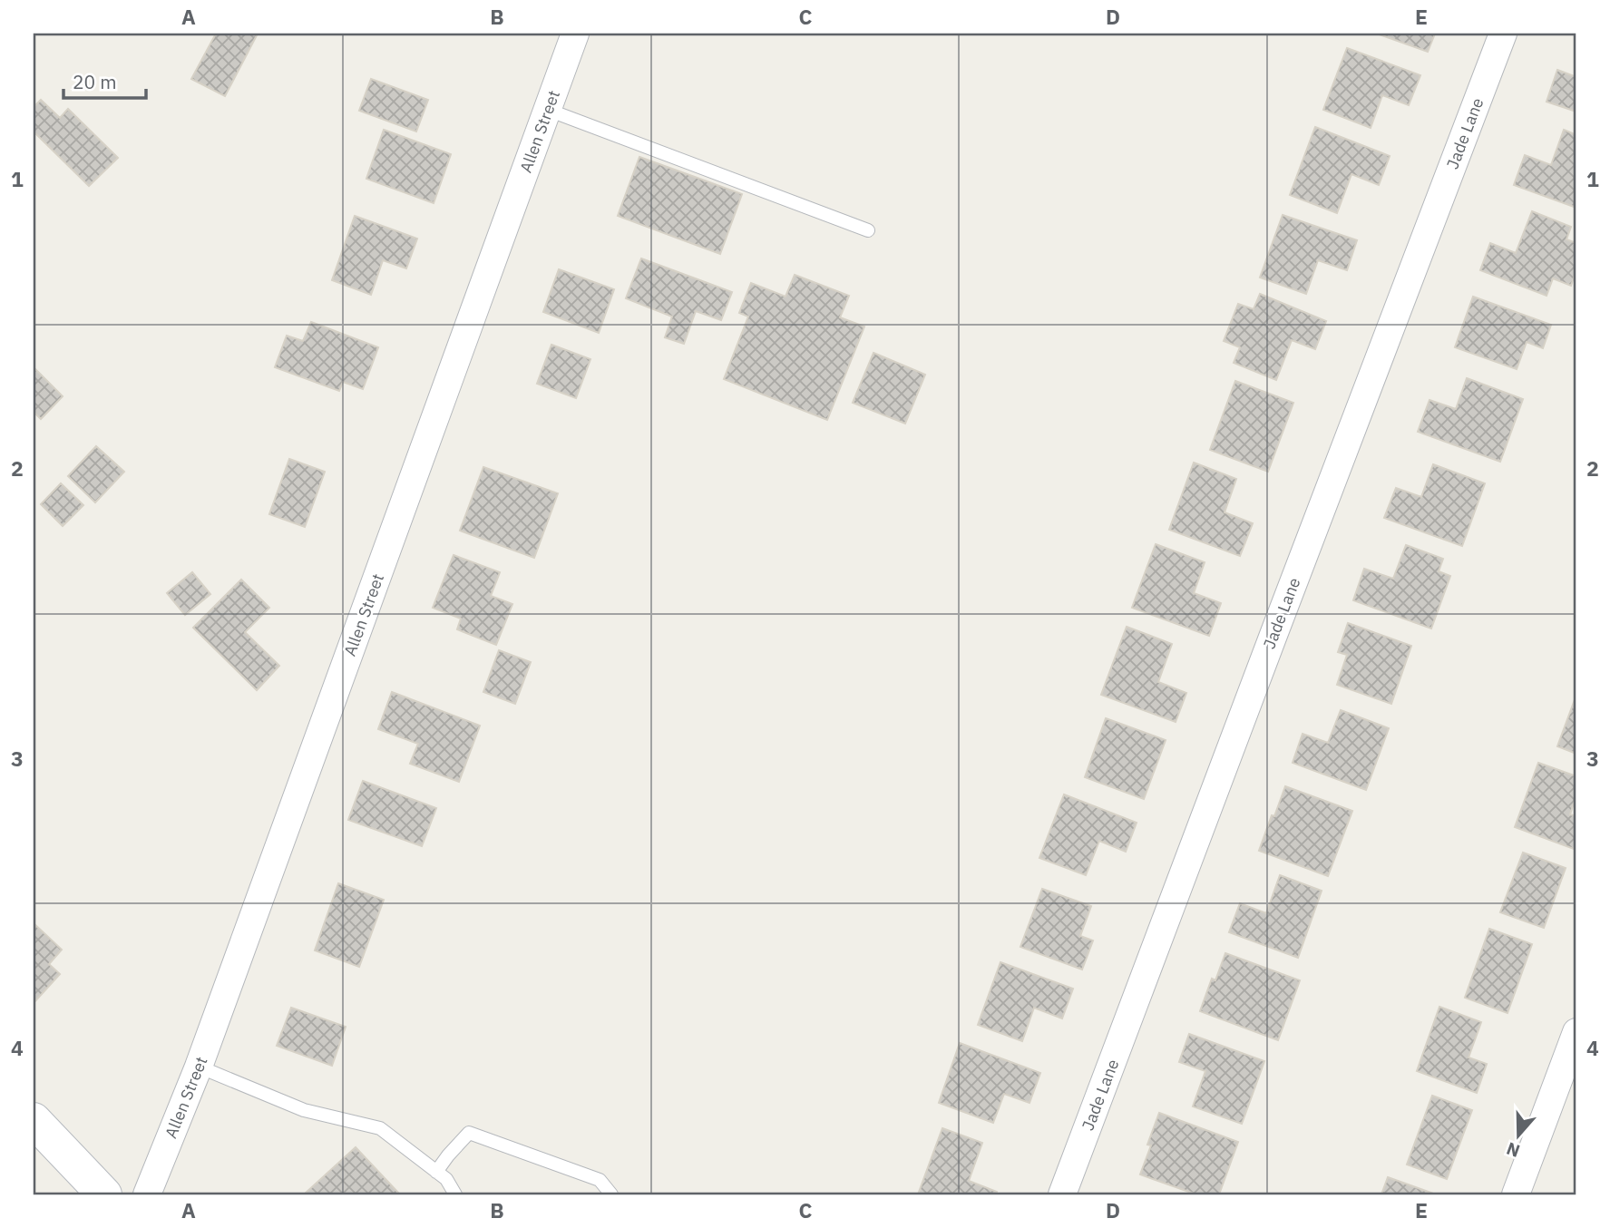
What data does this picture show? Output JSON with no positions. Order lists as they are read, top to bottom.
{
  "streets": {
    "street": ["Allen Street", "Jade Lane"]
  },
  "scale_bar": "20 m",
  "north": "bottom",
  "grid": {
    "columns": [
      "A",
      "B",
      "C",
      "D",
      "E"
    ],
    "rows": [
      "1",
      "2",
      "3",
      "4"
    ]
  }
}
